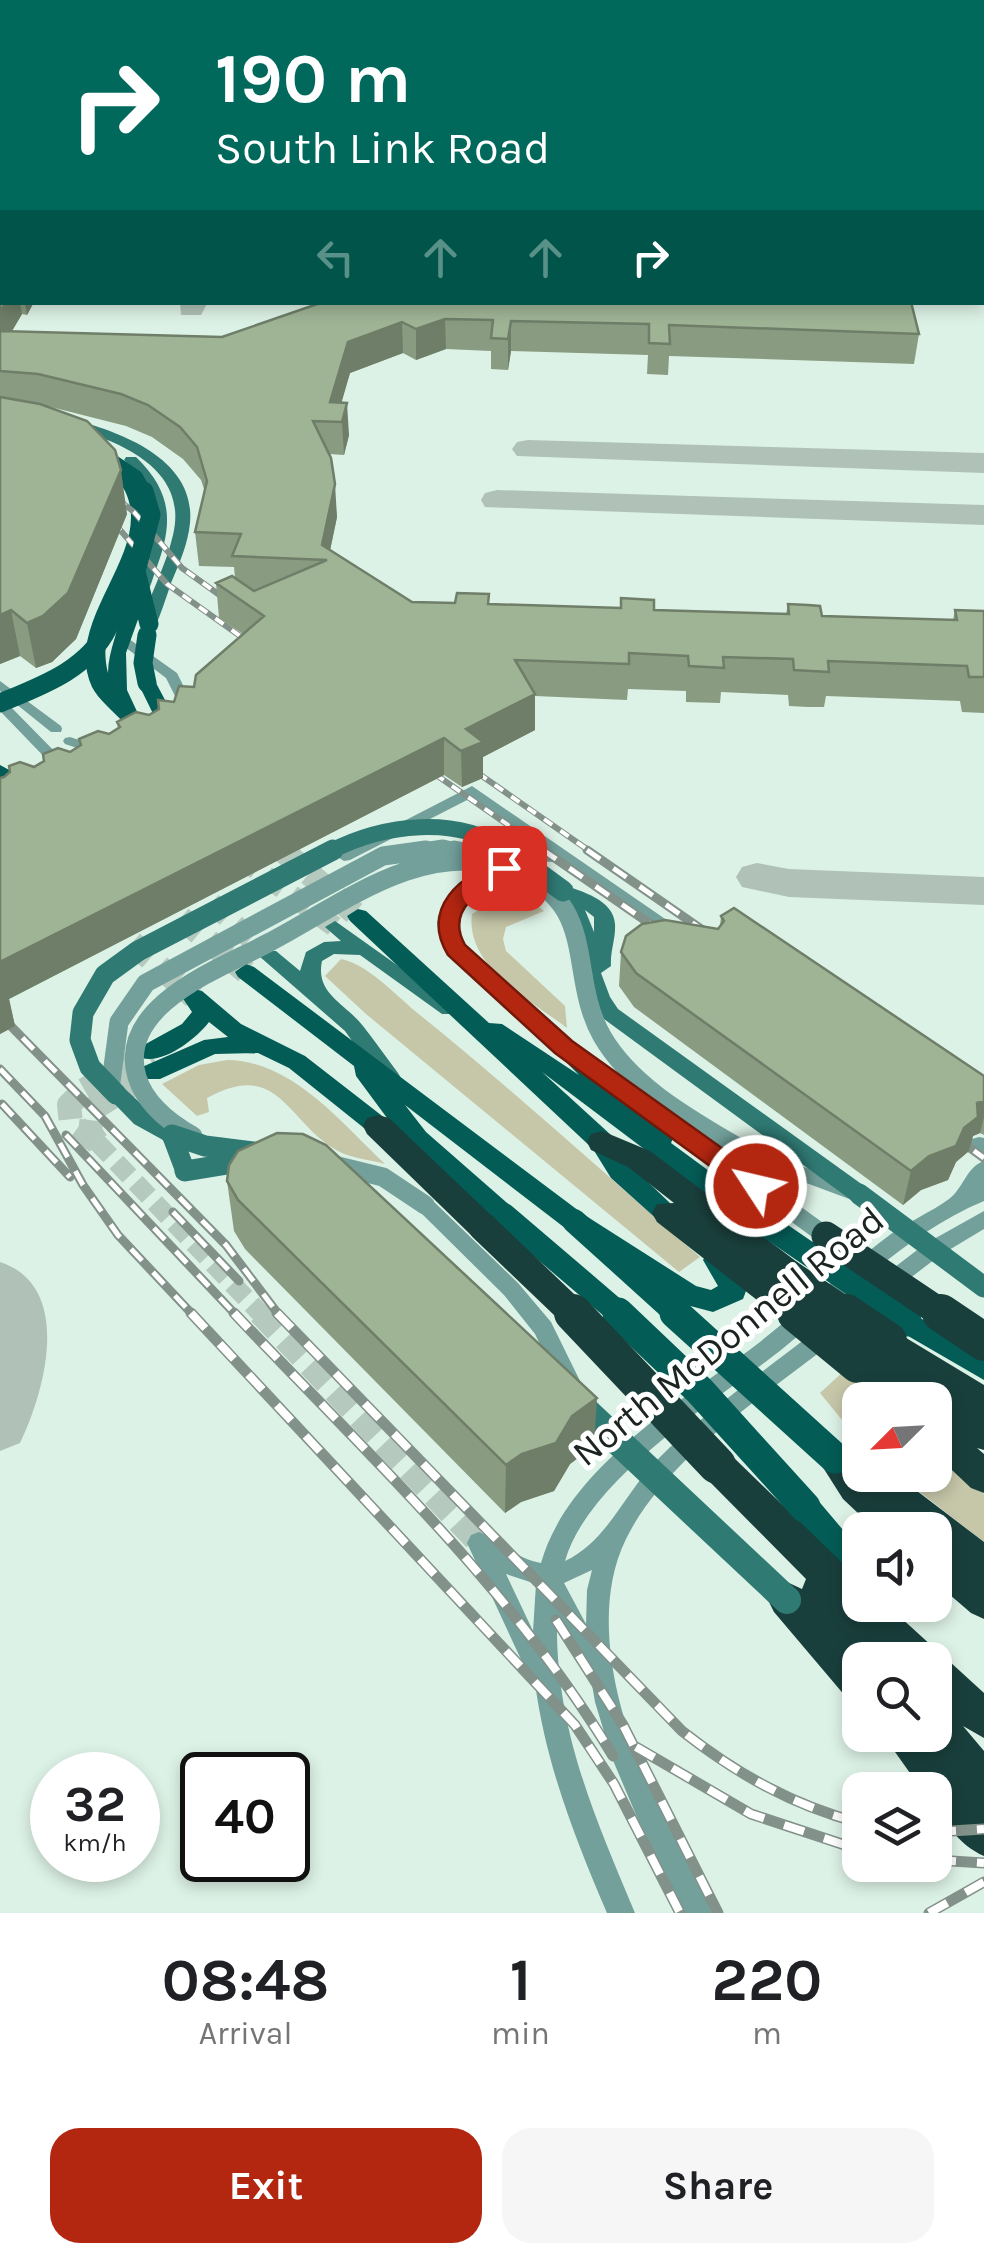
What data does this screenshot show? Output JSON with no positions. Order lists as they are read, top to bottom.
{
  "streets": {
    "street": ["North McDonnell Road"]
  },
  "north": "bottom left",
  "page": {
    "turn": ["190 m", "South Link Road"],
    "speed": "32 km/h",
    "limit": "40",
    "eta": [
      "08:48",
      "Arrival",
      "1",
      "min",
      "220",
      "m"
    ],
    "buttons": ["Exit", "Share"]
  }
}
